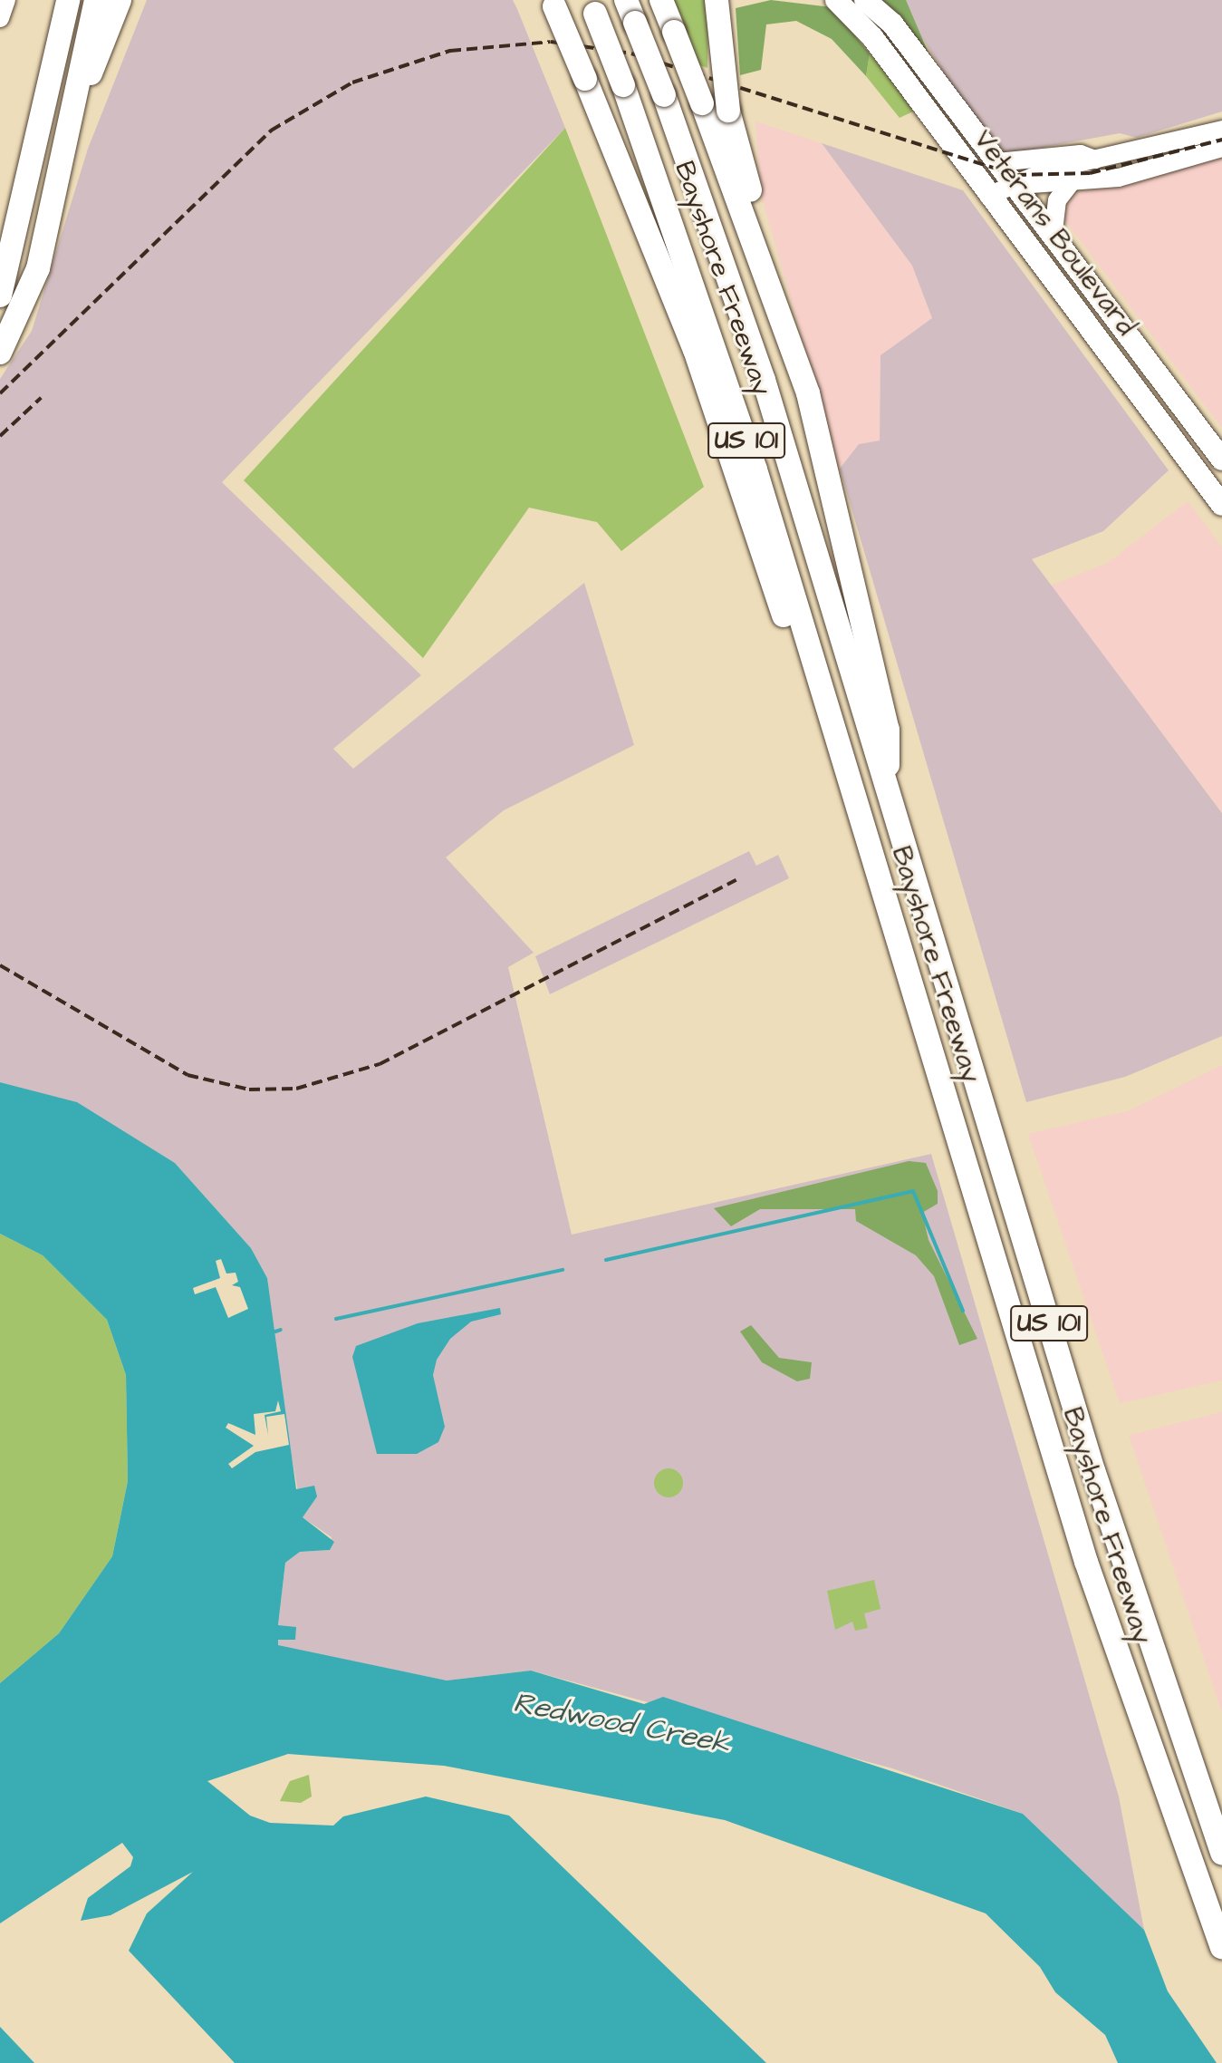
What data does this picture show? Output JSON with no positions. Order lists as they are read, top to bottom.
{
  "streets": {
    "highway": ["Bayshore Freeway", "US 101"],
    "main road": ["Veterans Boulevard"]
  },
  "water": ["Redwood Creek"]
}
